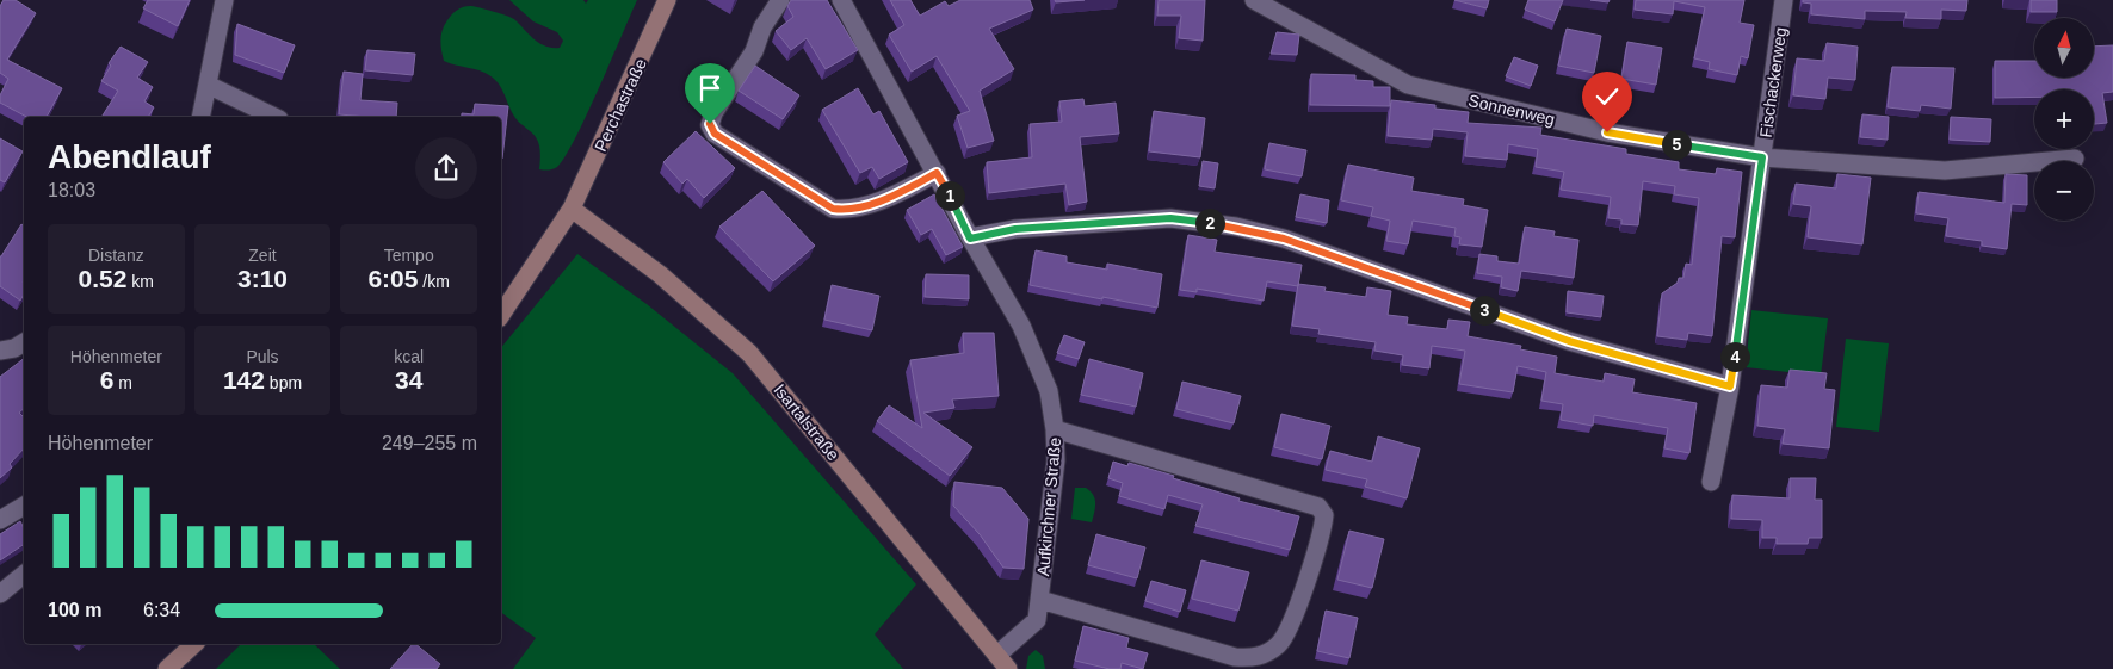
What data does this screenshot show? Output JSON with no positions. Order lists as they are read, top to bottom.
{
  "streets": {
    "main road": ["Perchastraße", "Isartalstraße"],
    "street": ["Fischackerweg", "Sonnenweg", "Aufkirchner Straße"]
  },
  "crossings": [
    ["Fischackerweg", "Sonnenweg"],
    ["Perchastraße", "Isartalstraße"],
    ["Isartalstraße", "Aufkirchner Straße"]
  ],
  "north": "top",
  "page": {
    "map_buttons": ["+", "−"],
    "heading": ["Abendlauf", "18:03"],
    "pins": [
      "5",
      "1",
      "2",
      "3",
      "4"
    ],
    "stats": [
      ["Distanz", "0.52 km"],
      ["Zeit", "3:10"],
      ["Tempo", "6:05 /km"],
      ["Höhenmeter", "6 m"],
      ["Puls", "142 bpm"],
      ["kcal", "34"]
    ],
    "chart": ["Höhenmeter", "249–255 m"],
    "list": [
      {
        "name": "100 m",
        "note": "6:34"
      }
    ]
  }
}
